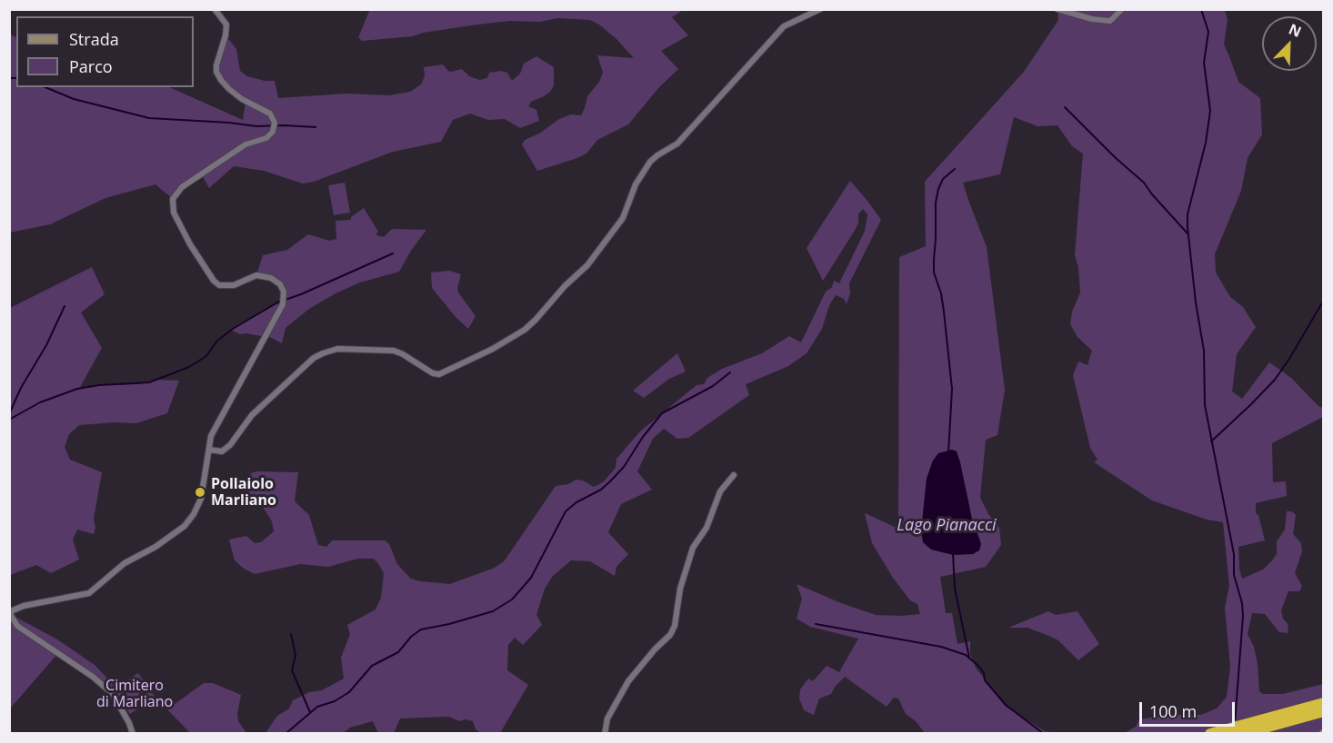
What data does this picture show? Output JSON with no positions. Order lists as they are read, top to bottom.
{
  "water": ["Lago Pianacci"],
  "parks": ["Cimitero di Marliano"],
  "places": ["Pollaiolo Marliano"],
  "legend": ["Strada", "Parco"],
  "scale_bar": "100 m",
  "north": "top right"
}
